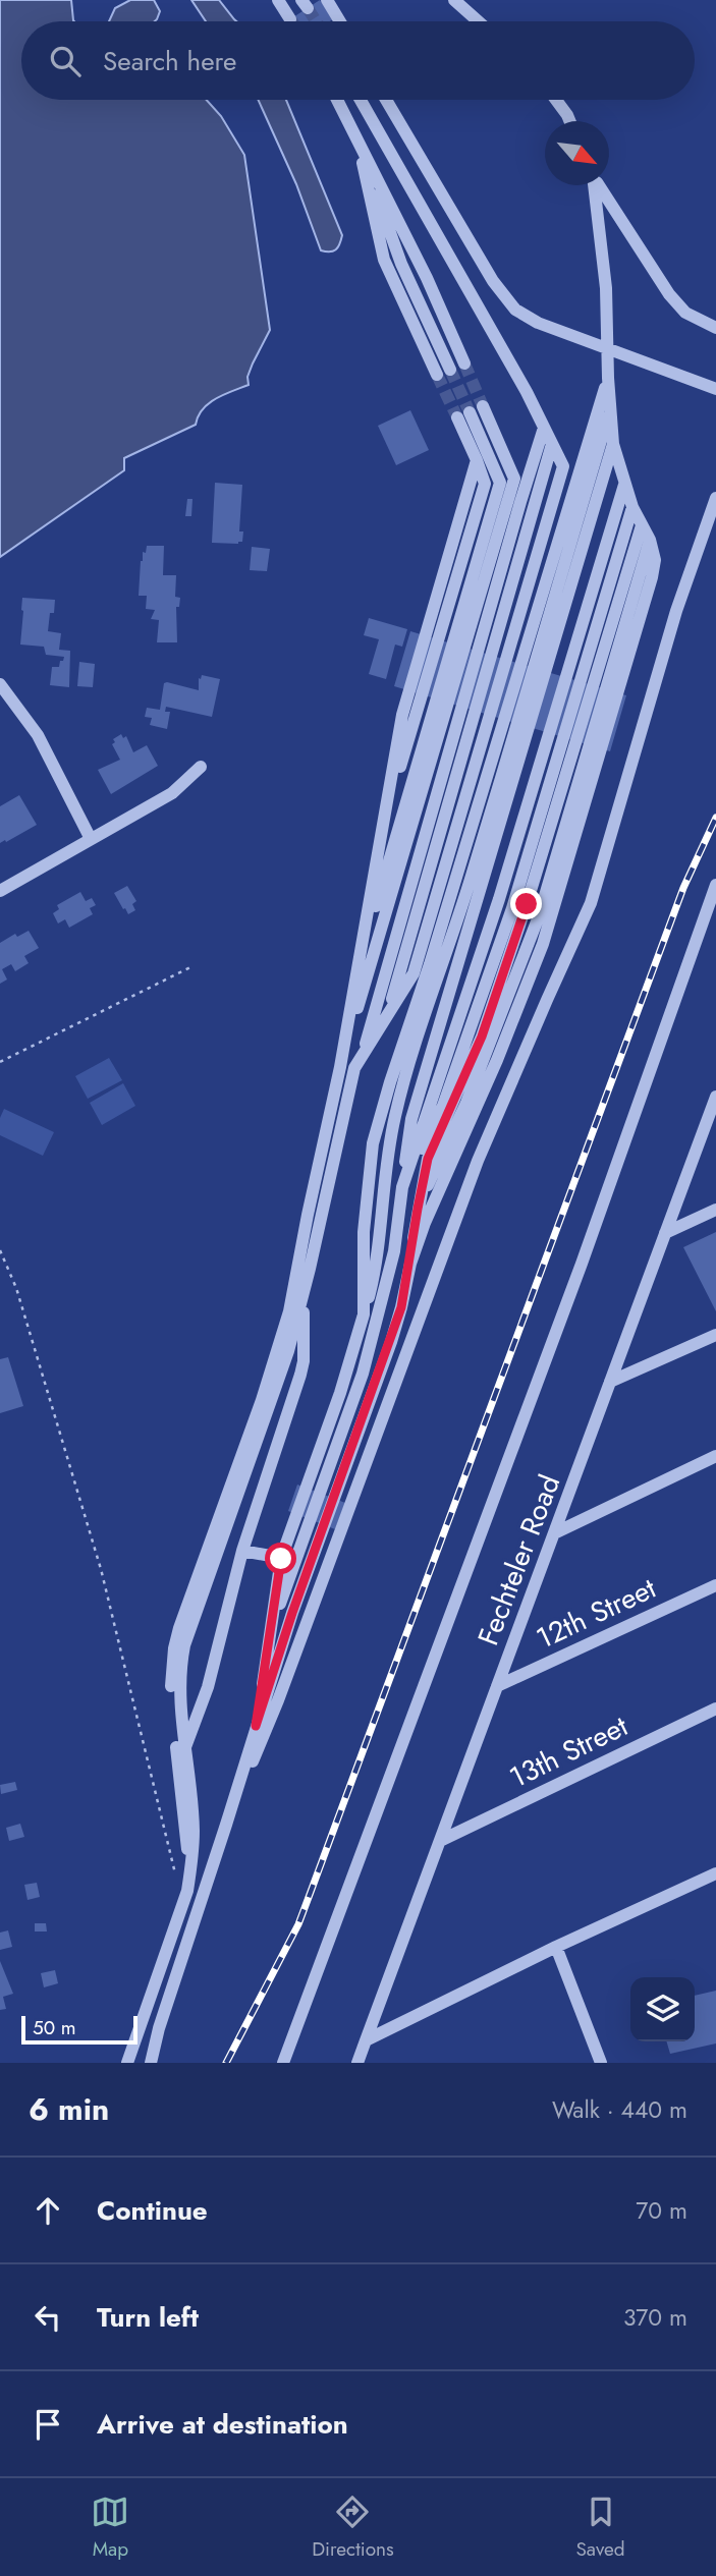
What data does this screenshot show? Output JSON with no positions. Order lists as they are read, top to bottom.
{
  "streets": {
    "street": ["Fechteler Road", "12th Street", "13th Street"]
  },
  "crossings": [
    ["Fechteler Road", "12th Street"],
    ["Fechteler Road", "13th Street"]
  ],
  "scale_bar": "50 m",
  "north": "bottom right",
  "page": {
    "search": "Search here",
    "scale": "50 m",
    "heading": ["6 min", "Walk · 440 m"],
    "list": [
      ["Continue", "70 m"],
      ["Turn left", "370 m"],
      "Arrive at destination"
    ],
    "nav": ["Map", "Directions", "Saved"]
  }
}
